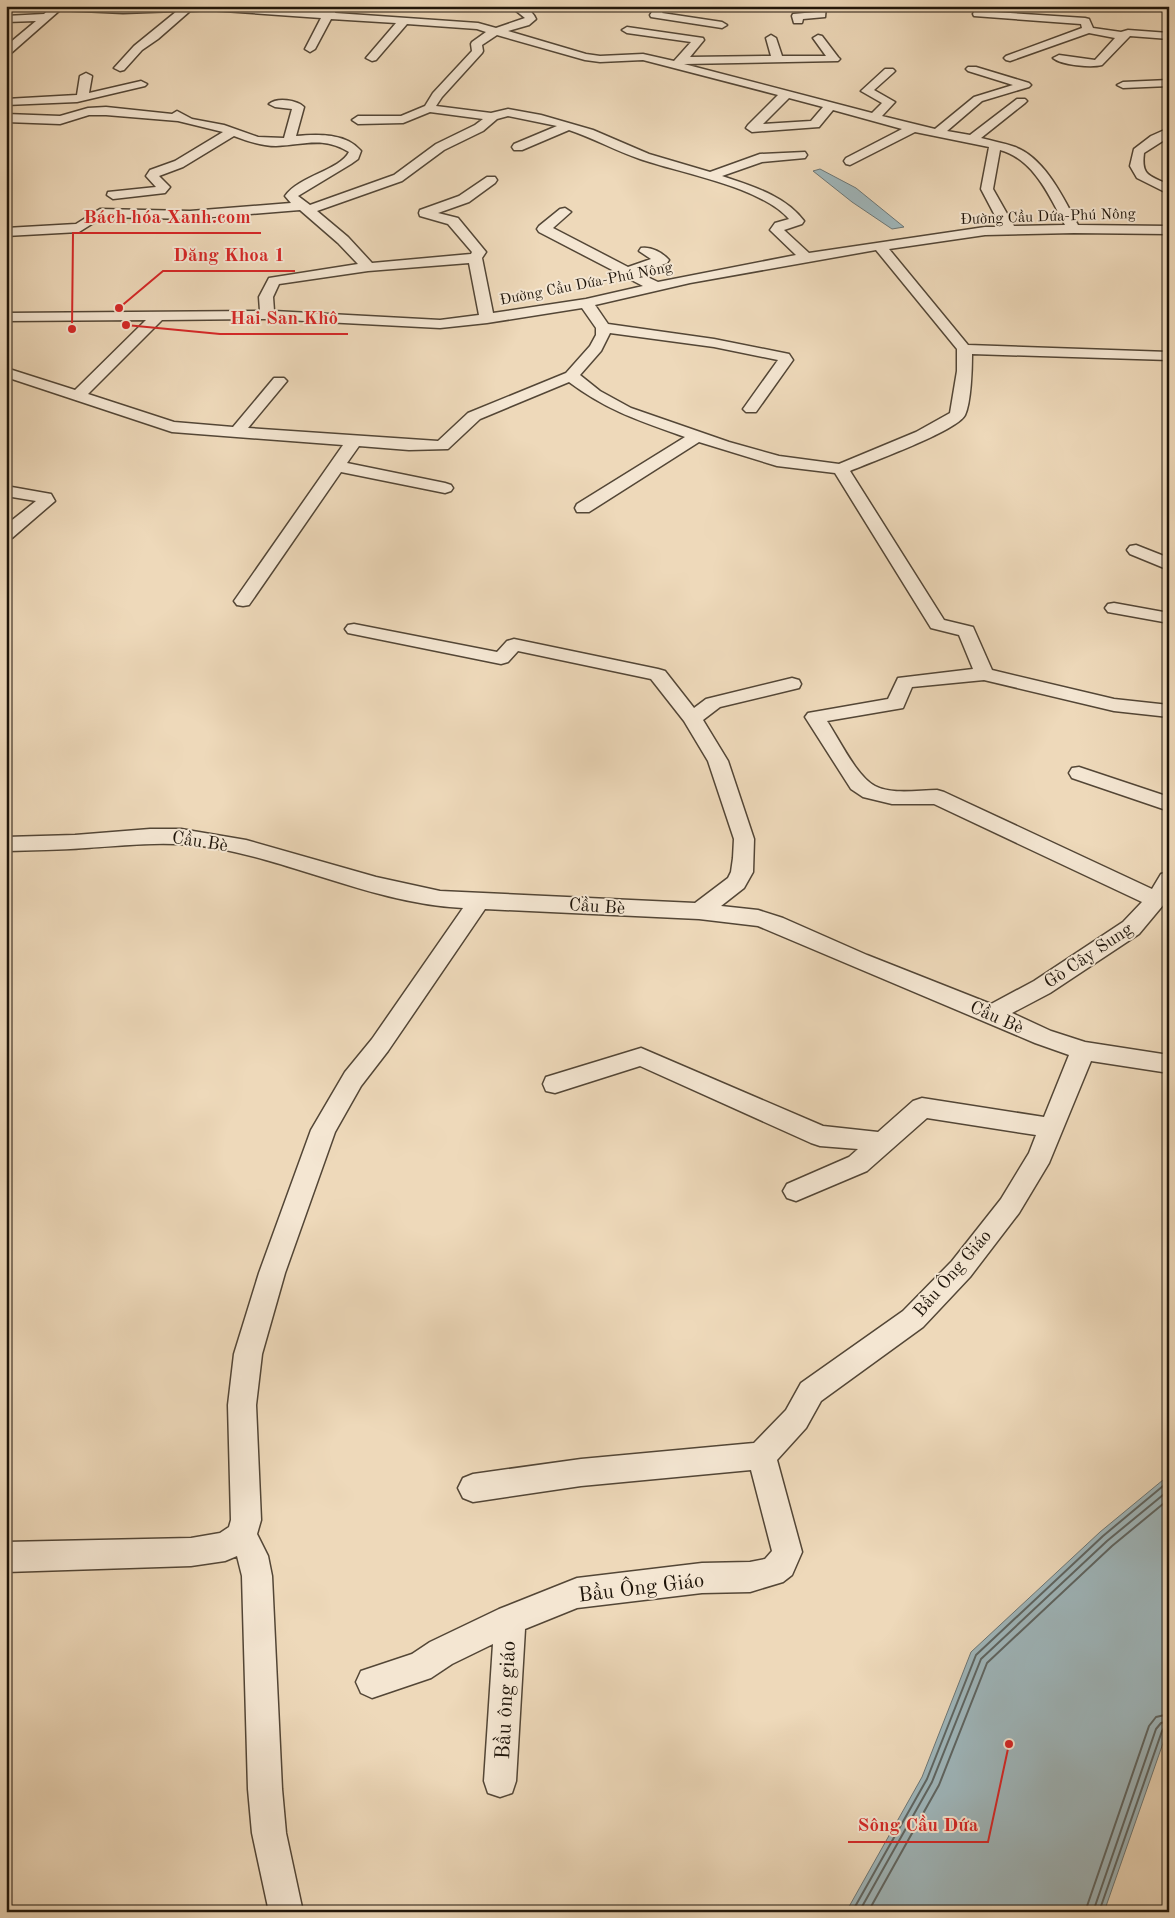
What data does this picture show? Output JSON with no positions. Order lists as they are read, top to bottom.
{
  "streets": {
    "street": [
      "Đường Cầu Dứa-Phú Nông",
      "Cầu Bè",
      "Gò Cây Sung",
      "Bầu Ông Giáo",
      "Bầu ông giáo"
    ]
  },
  "crossings": [
    ["Cầu Bè", "Gò Cây Sung"],
    ["Cầu Bè", "Bầu Ông Giáo"],
    ["Bầu Ông Giáo", "Bầu ông giáo"]
  ],
  "places": [
    "Dăng Khoa 1",
    "Hai San Khô",
    "Bách hóa Xanh.com",
    "Sông Cầu Dứa"
  ]
}
